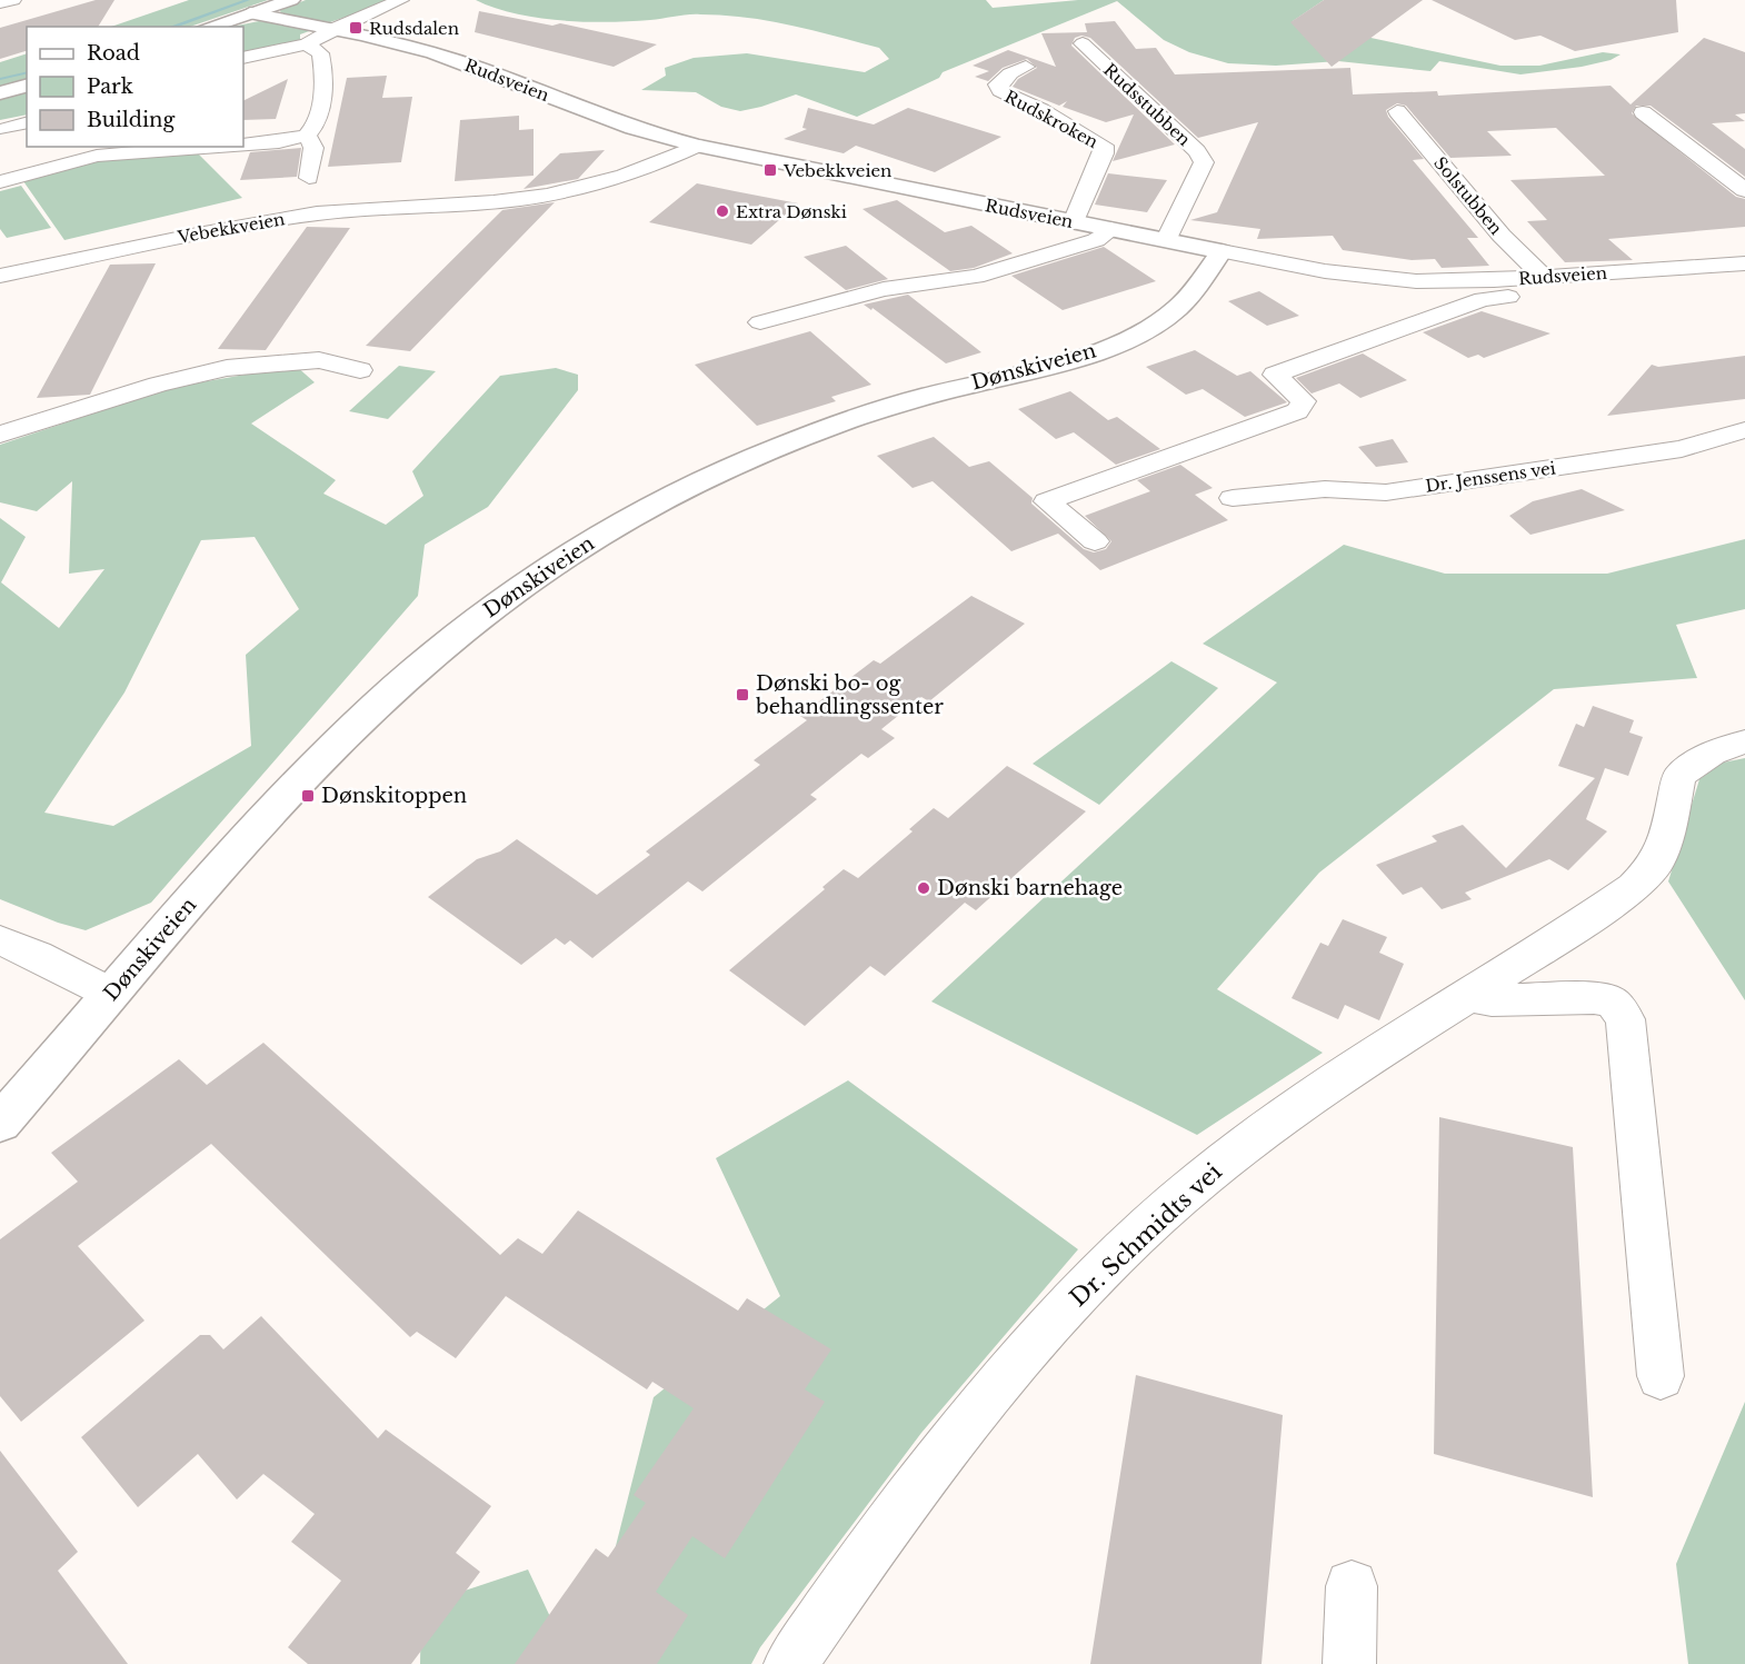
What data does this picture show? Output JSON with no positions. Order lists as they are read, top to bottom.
{
  "streets": {
    "street": [
      "Rudsveien",
      "Rudsstubben",
      "Rudskroken",
      "Solstubben",
      "Vebekkveien",
      "Dønskiveien",
      "Dr. Jenssens vei",
      "Dr. Schmidts vei"
    ]
  },
  "crossings": [
    ["Rudsveien", "Rudsstubben"],
    ["Rudsveien", "Rudskroken"],
    ["Rudsveien", "Solstubben"],
    ["Rudsveien", "Vebekkveien"],
    ["Rudsveien", "Dønskiveien"]
  ],
  "places": {
    "transit": [
      "Rudsdalen",
      "Vebekkveien",
      "Dønski bo- og behandlingssenter",
      "Dønskitoppen"
    ],
    "other": ["Extra Dønski", "Dønski barnehage"]
  },
  "legend": ["Road", "Park", "Building"]
}
